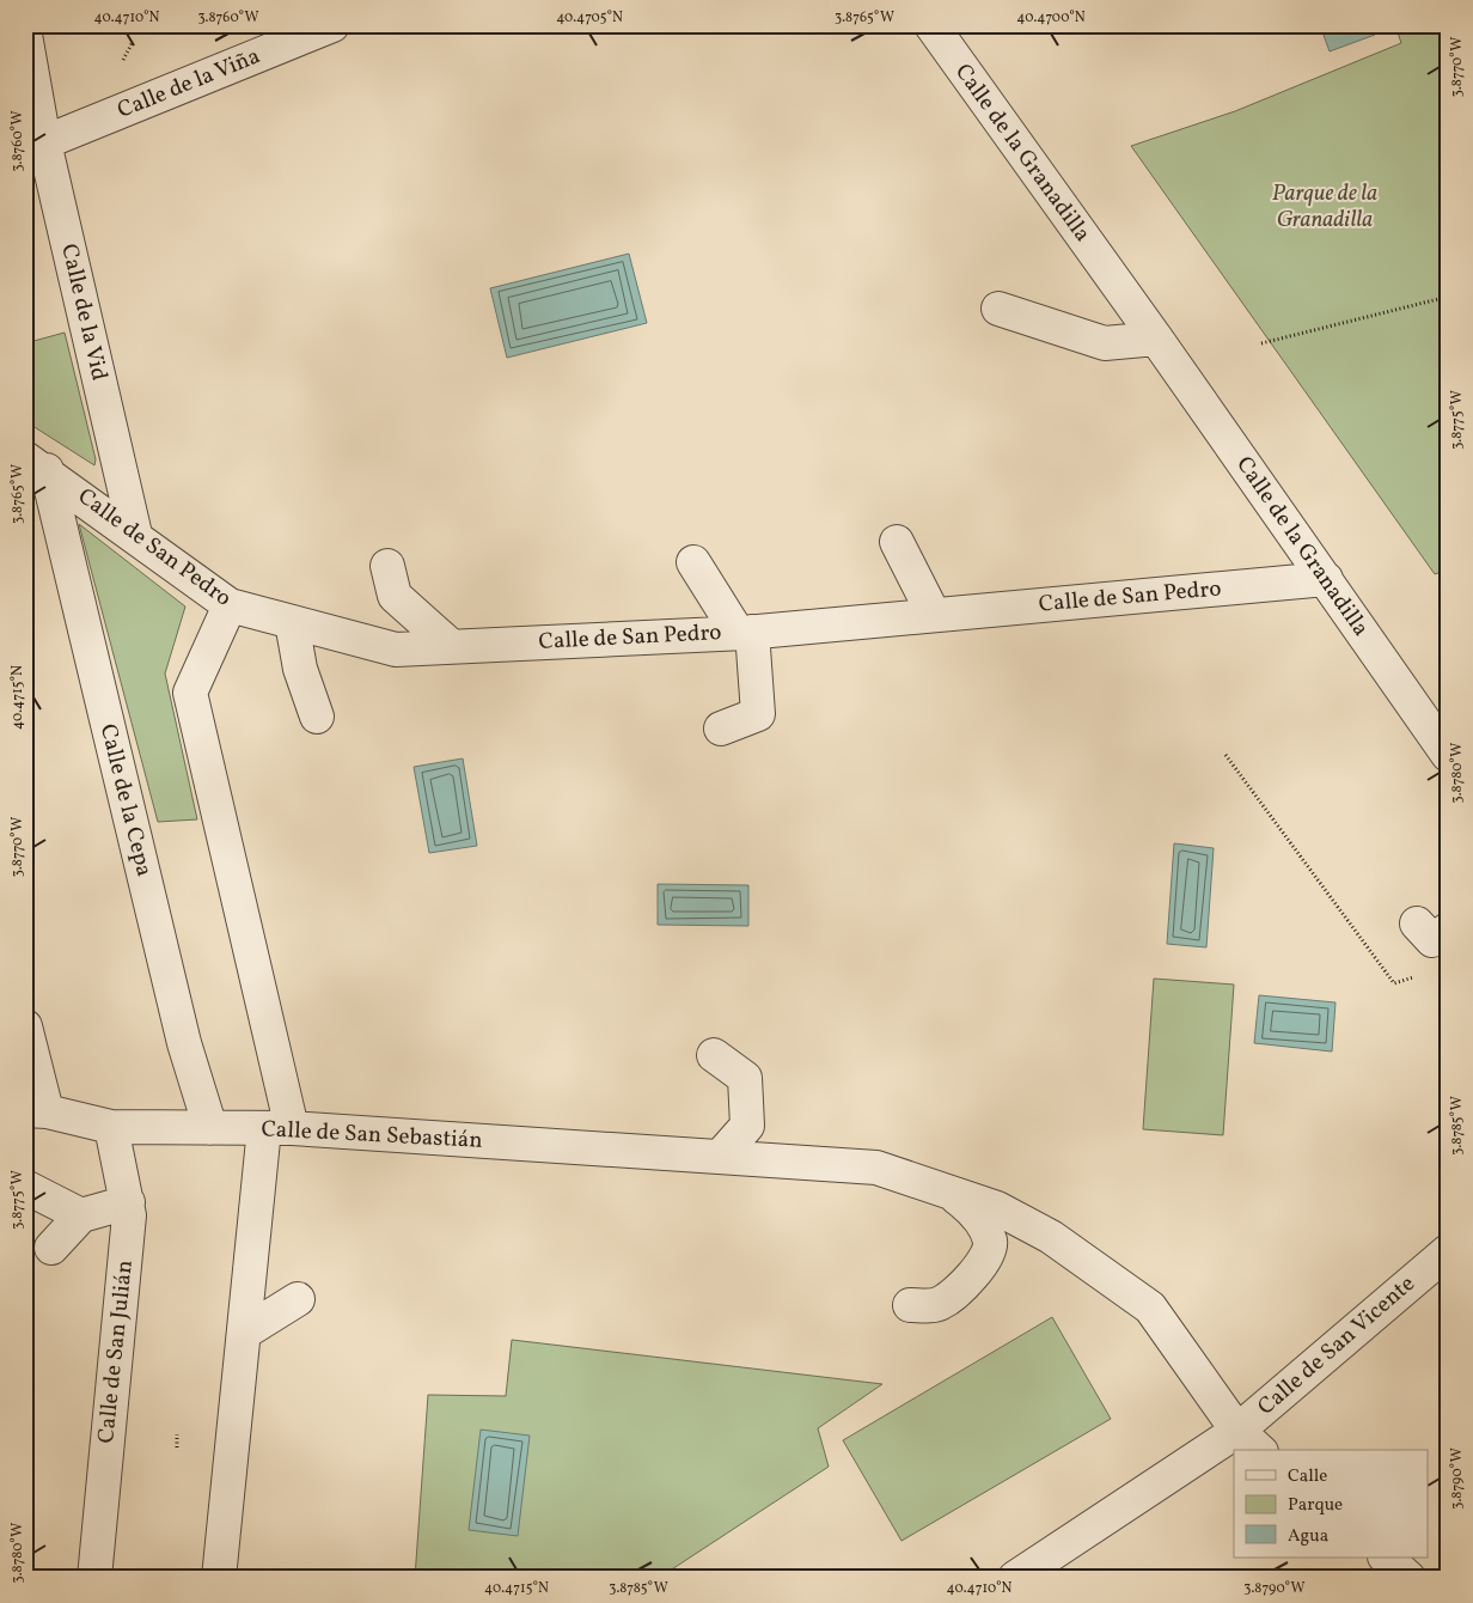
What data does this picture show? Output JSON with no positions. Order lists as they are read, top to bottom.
{
  "streets": {
    "street": [
      "Calle de la Viña",
      "Calle de la Granadilla",
      "Calle de la Vid",
      "Calle de San Pedro",
      "Calle de la Cepa",
      "Calle de San Sebastián",
      "Calle de San Vicente",
      "Calle de San Julián"
    ]
  },
  "crossings": [
    ["Calle de la Viña", "Calle de la Vid"],
    ["Calle de la Granadilla", "Calle de San Pedro"],
    ["Calle de la Vid", "Calle de San Pedro"],
    ["Calle de San Pedro", "Calle de la Cepa"],
    ["Calle de la Cepa", "Calle de San Sebastián"],
    ["Calle de San Sebastián", "Calle de San Vicente"],
    ["Calle de San Sebastián", "Calle de San Julián"]
  ],
  "parks": ["Parque de la Granadilla"],
  "legend": ["Calle", "Parque", "Agua"],
  "coordinates": [
    "40.4710°N",
    "3.8760°W",
    "40.4705°N",
    "3.8765°W",
    "40.4700°N",
    "3.8770°W",
    "3.8775°W",
    "40.4715°N",
    "3.8780°W",
    "3.8785°W",
    "3.8790°W"
  ]
}
